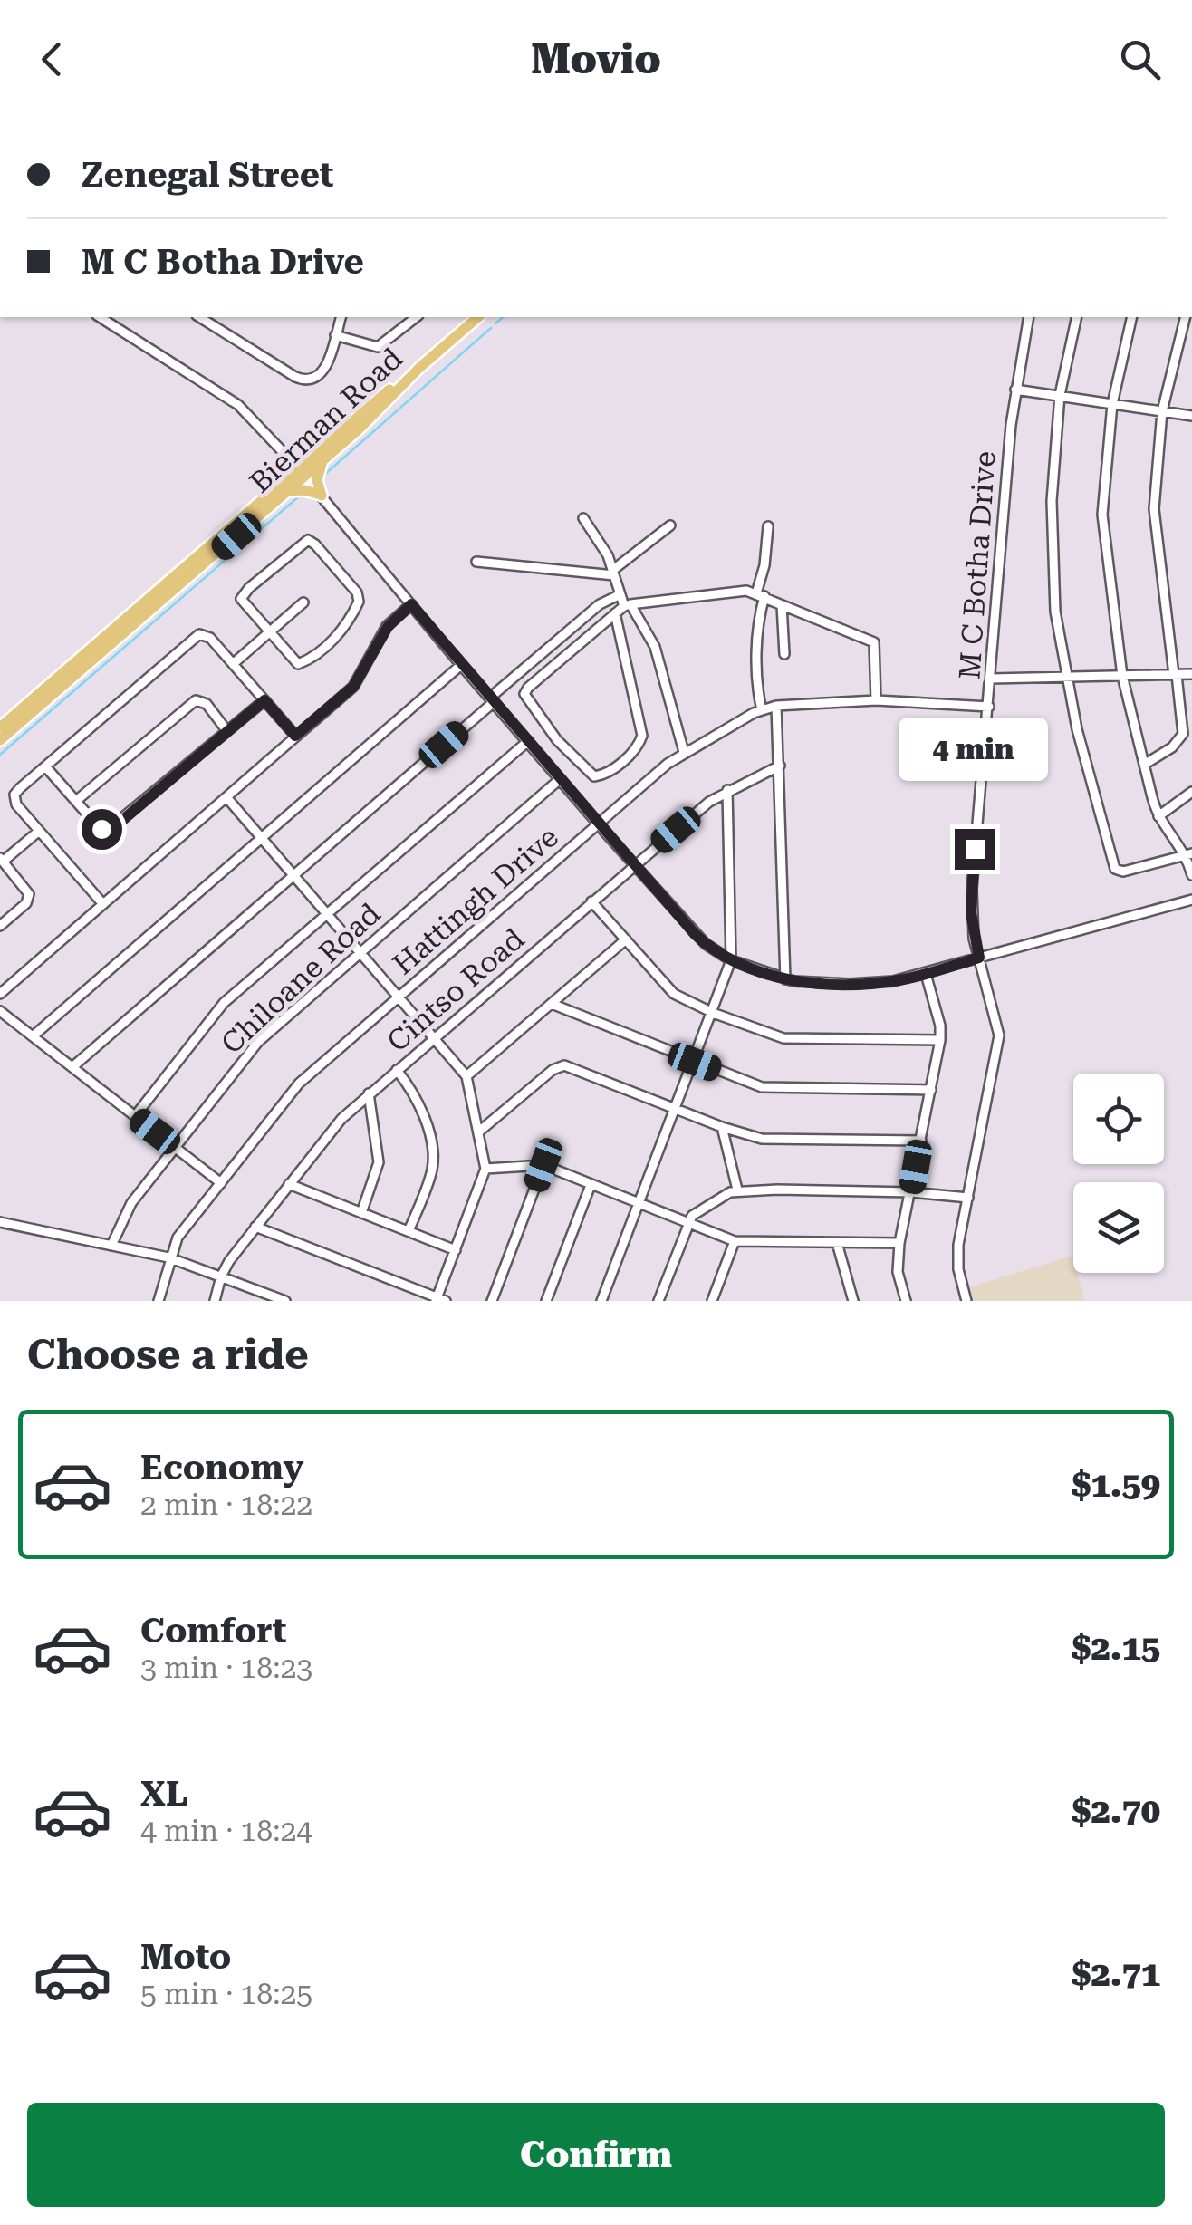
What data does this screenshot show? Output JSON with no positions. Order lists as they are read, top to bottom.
{
  "streets": {
    "main road": ["Bierman Road"],
    "street": [
      "M C Botha Drive",
      "Hattingh Drive",
      "Chiloane Road",
      "Cintso Road"
    ]
  },
  "crossings": [
    ["M C Botha Drive", "Hattingh Drive"]
  ],
  "page": {
    "header": "Movio",
    "banner": ["Zenegal Street", "M C Botha Drive"],
    "bubble": "4 min",
    "heading": "Choose a ride",
    "list": [
      {
        "name": "Economy",
        "note": "2 min · 18:22",
        "value": "$1.59"
      },
      {
        "name": "Comfort",
        "note": "3 min · 18:23",
        "value": "$2.15"
      },
      {
        "name": "XL",
        "note": "4 min · 18:24",
        "value": "$2.70"
      },
      {
        "name": "Moto",
        "note": "5 min · 18:25",
        "value": "$2.71"
      }
    ],
    "buttons": "Confirm"
  }
}
